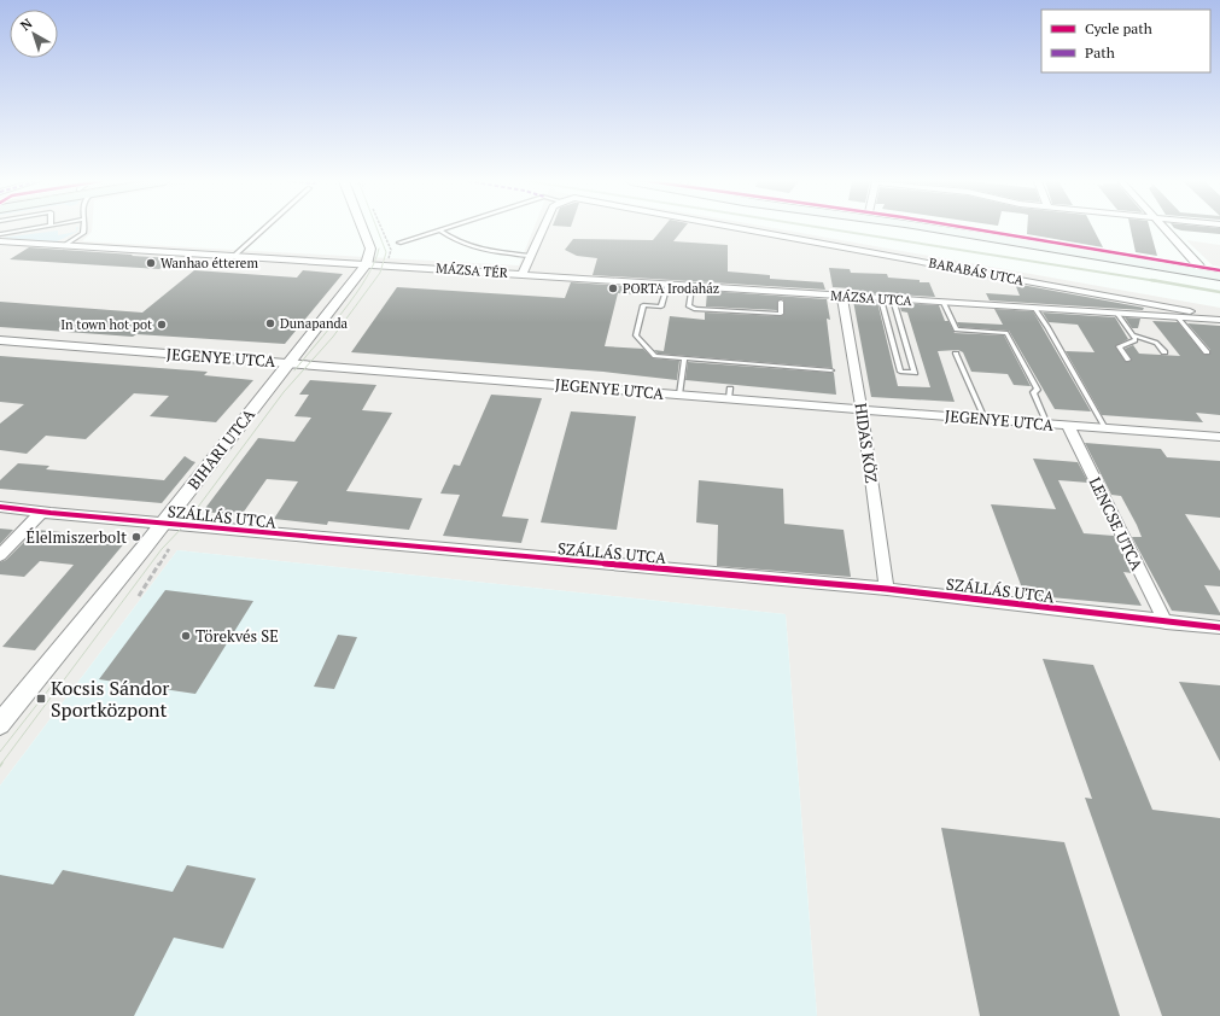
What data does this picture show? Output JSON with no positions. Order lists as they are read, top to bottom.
{
  "streets": {
    "street": [
      "MÁZSA TÉR",
      "BARABÁS UTCA",
      "MÁZSA UTCA",
      "JEGENYE UTCA",
      "HIDAS KÖZ",
      "BIHARI UTCA",
      "SZÁLLÁS UTCA",
      "LENCSE UTCA"
    ]
  },
  "crossings": [
    ["MÁZSA TÉR", "MÁZSA UTCA"],
    ["MÁZSA TÉR", "BIHARI UTCA"],
    ["BARABÁS UTCA", "MÁZSA UTCA"],
    ["MÁZSA UTCA", "HIDAS KÖZ"],
    ["JEGENYE UTCA", "HIDAS KÖZ"],
    ["JEGENYE UTCA", "BIHARI UTCA"],
    ["JEGENYE UTCA", "LENCSE UTCA"],
    ["HIDAS KÖZ", "SZÁLLÁS UTCA"],
    ["BIHARI UTCA", "SZÁLLÁS UTCA"],
    ["SZÁLLÁS UTCA", "LENCSE UTCA"]
  ],
  "places": {
    "other": [
      "Wanhao étterem",
      "PORTA Irodaház",
      "Dunapanda",
      "In town hot pot",
      "Élelmiszerbolt",
      "Törekvés SE"
    ],
    "transit": ["Kocsis Sándor Sportközpont"]
  },
  "legend": ["Cycle path", "Path"],
  "north": "top left"
}
